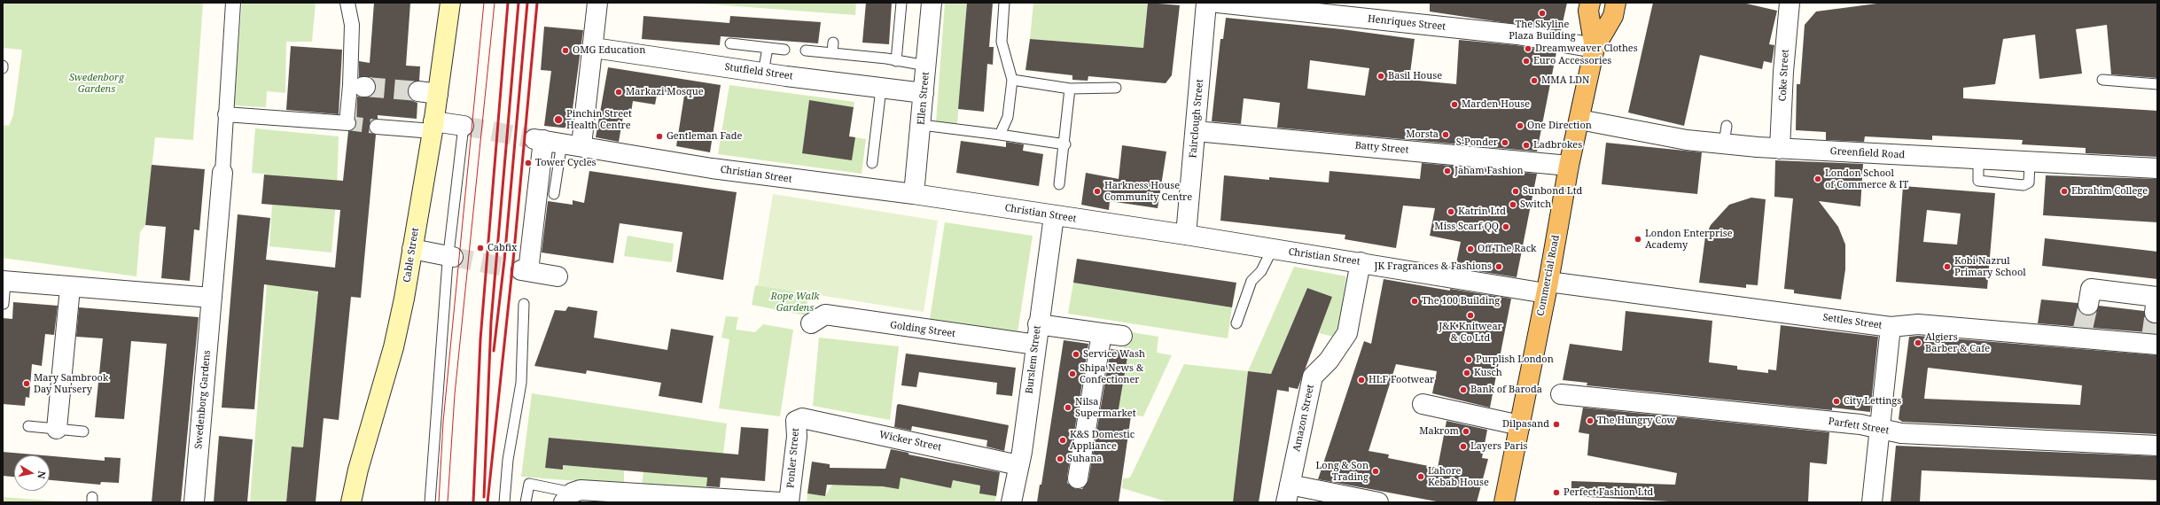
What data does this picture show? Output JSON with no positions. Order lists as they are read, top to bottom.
{
  "streets": {
    "highway": ["Commercial Road"],
    "main road": ["Cable Street"],
    "street": [
      "Henriques Street",
      "Stutfield Street",
      "Coke Street",
      "Ellen Street",
      "Fairclough Street",
      "Batty Street",
      "Greenfield Road",
      "Christian Street",
      "Settles Street",
      "Golding Street",
      "Burslem Street",
      "Swedenborg Gardens",
      "Amazon Street",
      "Parfett Street",
      "Wicker Street",
      "Ponler Street"
    ]
  },
  "crossings": [
    ["Henriques Street", "Commercial Road"],
    ["Stutfield Street", "Ellen Street"],
    ["Coke Street", "Greenfield Road"],
    ["Ellen Street", "Christian Street"],
    ["Fairclough Street", "Batty Street"],
    ["Fairclough Street", "Christian Street"],
    ["Batty Street", "Commercial Road"],
    ["Greenfield Road", "Commercial Road"],
    ["Christian Street", "Commercial Road"],
    ["Christian Street", "Settles Street"],
    ["Christian Street", "Burslem Street"],
    ["Christian Street", "Amazon Street"],
    ["Commercial Road", "Settles Street"],
    ["Golding Street", "Burslem Street"],
    ["Burslem Street", "Wicker Street"],
    ["Wicker Street", "Ponler Street"]
  ],
  "parks": ["Swedenborg Gardens", "Rope Walk Gardens"],
  "places": [
    "The Skyline Plaza Building",
    "Dreamweaver Clothes",
    "OMG Education",
    "Euro Accessories",
    "Basil House",
    "MMA LDN",
    "Markazi Mosque",
    "Marden House",
    "Pinchin Street Health Centre",
    "One Direction",
    "Morsta",
    "Gentleman Fade",
    "S-Ponder",
    "Ladbrokes",
    "Tower Cycles",
    "Jaham Fashion",
    "London School of Commerce & IT",
    "Harkness House Community Centre",
    "Sunbond Ltd",
    "Ebrahim College",
    "Switch",
    "Katrin Ltd",
    "Miss Scarf QQ",
    "London Enterprise Academy",
    "Cabfix",
    "Off The Rack",
    "JK Fragrances & Fashions",
    "Kobi Nazrul Primary School",
    "The 100 Building",
    "J&K Knitwear & Co Ltd",
    "Algiers Barber & Cafe",
    "Service Wash",
    "Purplish London",
    "Kusch",
    "Shipa News & Confectioner",
    "HLF Footwear",
    "Mary Sambrook Day Nursery",
    "Bank of Baroda",
    "City Lettings",
    "Nilsa Supermarket",
    "The Hungry Cow",
    "Dilpasand",
    "Makrom",
    "K&S Domestic Appliance",
    "Layers Paris",
    "Suhana",
    "Long & Son Trading",
    "Lahore Kebab House",
    "Perfect Fashion Ltd"
  ],
  "north": "right"
}
